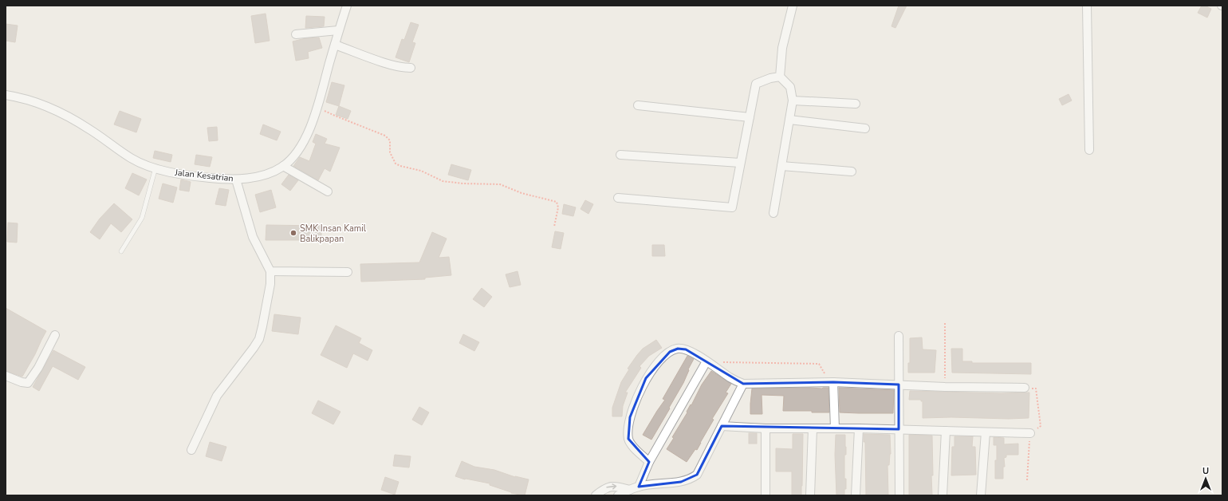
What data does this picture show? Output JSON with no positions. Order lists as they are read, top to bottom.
{
  "streets": {
    "street": ["Jalan Kesatrian"]
  },
  "places": ["SMK Insan Kamil Balikpapan"],
  "north": "top"
}
